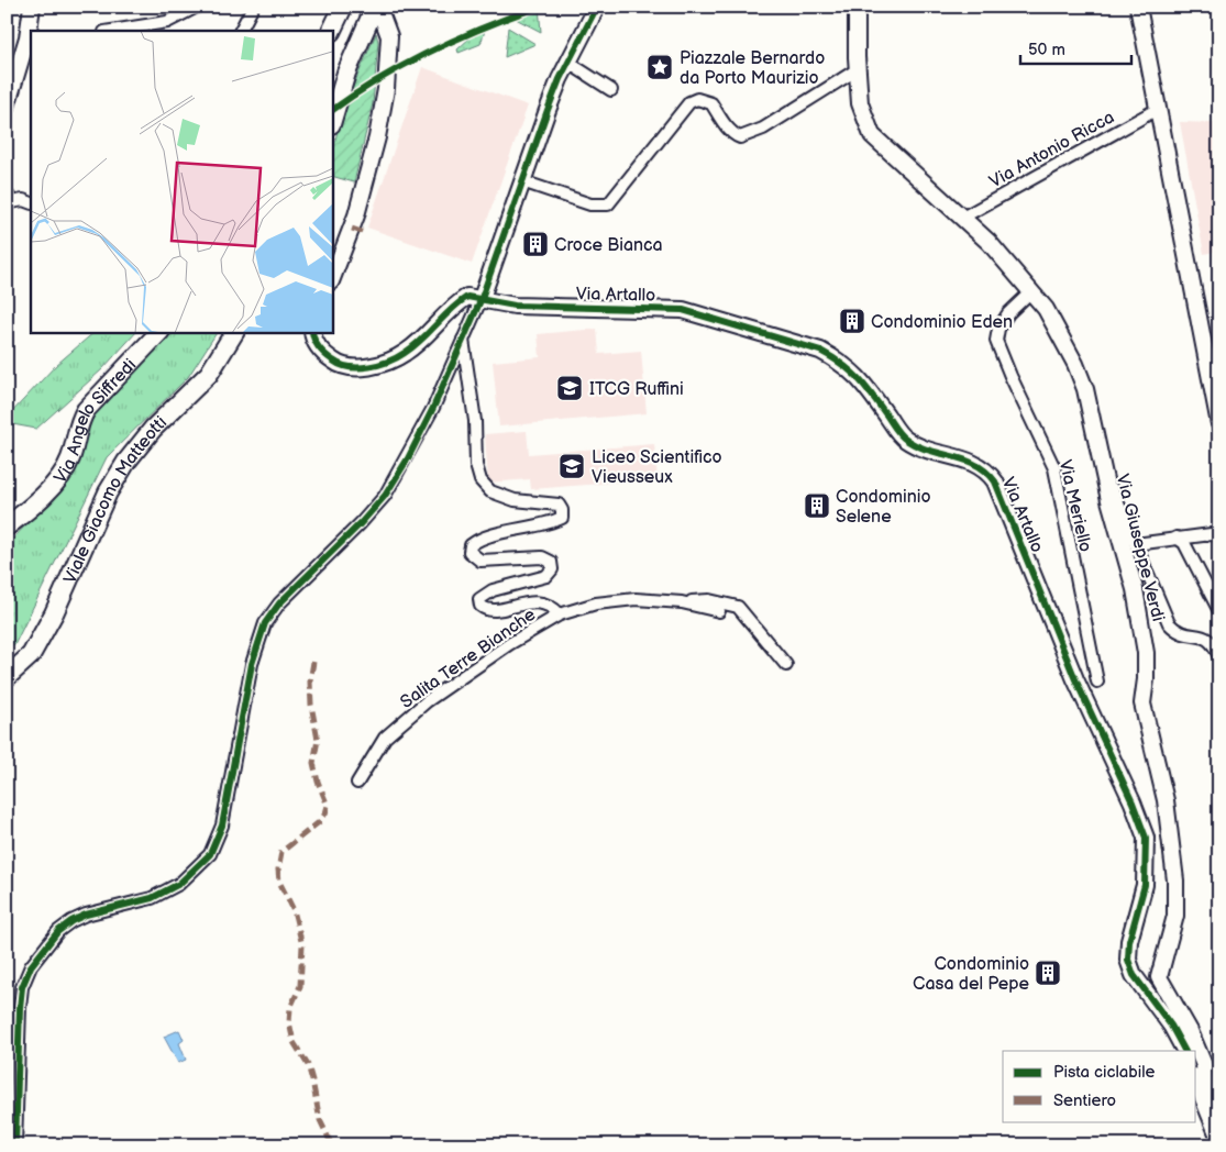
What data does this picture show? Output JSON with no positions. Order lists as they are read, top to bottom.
{
  "streets": {
    "main road": ["Via Angelo Siffredi", "Viale Giacomo Matteotti"],
    "street": [
      "Via Antonio Ricca",
      "Via Artallo",
      "Via Meriello",
      "Via Giuseppe Verdi",
      "Salita Terre Bianche"
    ]
  },
  "crossings": [
    ["Via Antonio Ricca", "Via Giuseppe Verdi"],
    ["Via Meriello", "Via Giuseppe Verdi"]
  ],
  "places": {
    "place": ["Piazzale Bernardo da Porto Maurizio"],
    "building": [
      "Croce Bianca",
      "Condominio Eden",
      "Condominio Selene",
      "Condominio Casa del Pepe"
    ],
    "school or university": ["ITCG Ruffini", "Liceo Scientifico Vieusseux"]
  },
  "legend": ["Pista ciclabile", "Sentiero"],
  "scale_bar": "50 m"
}
